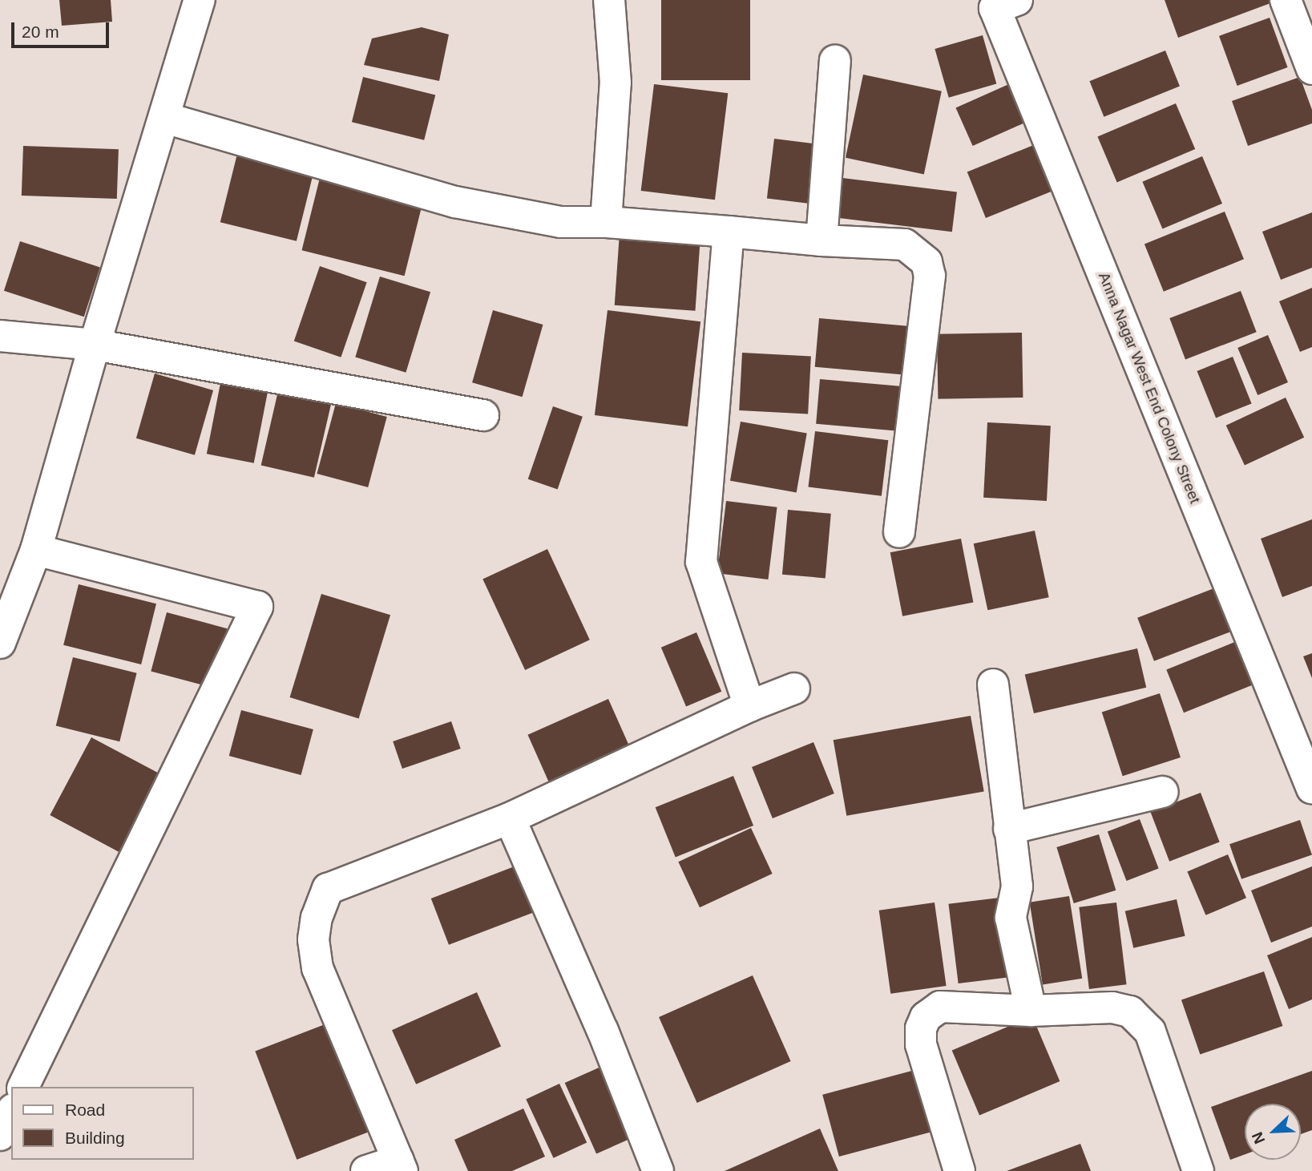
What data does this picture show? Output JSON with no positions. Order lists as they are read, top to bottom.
{
  "streets": {
    "street": ["Anna Nagar West End Colony Street"]
  },
  "legend": ["Road", "Building"],
  "scale_bar": "20 m",
  "north": "bottom left"
}
